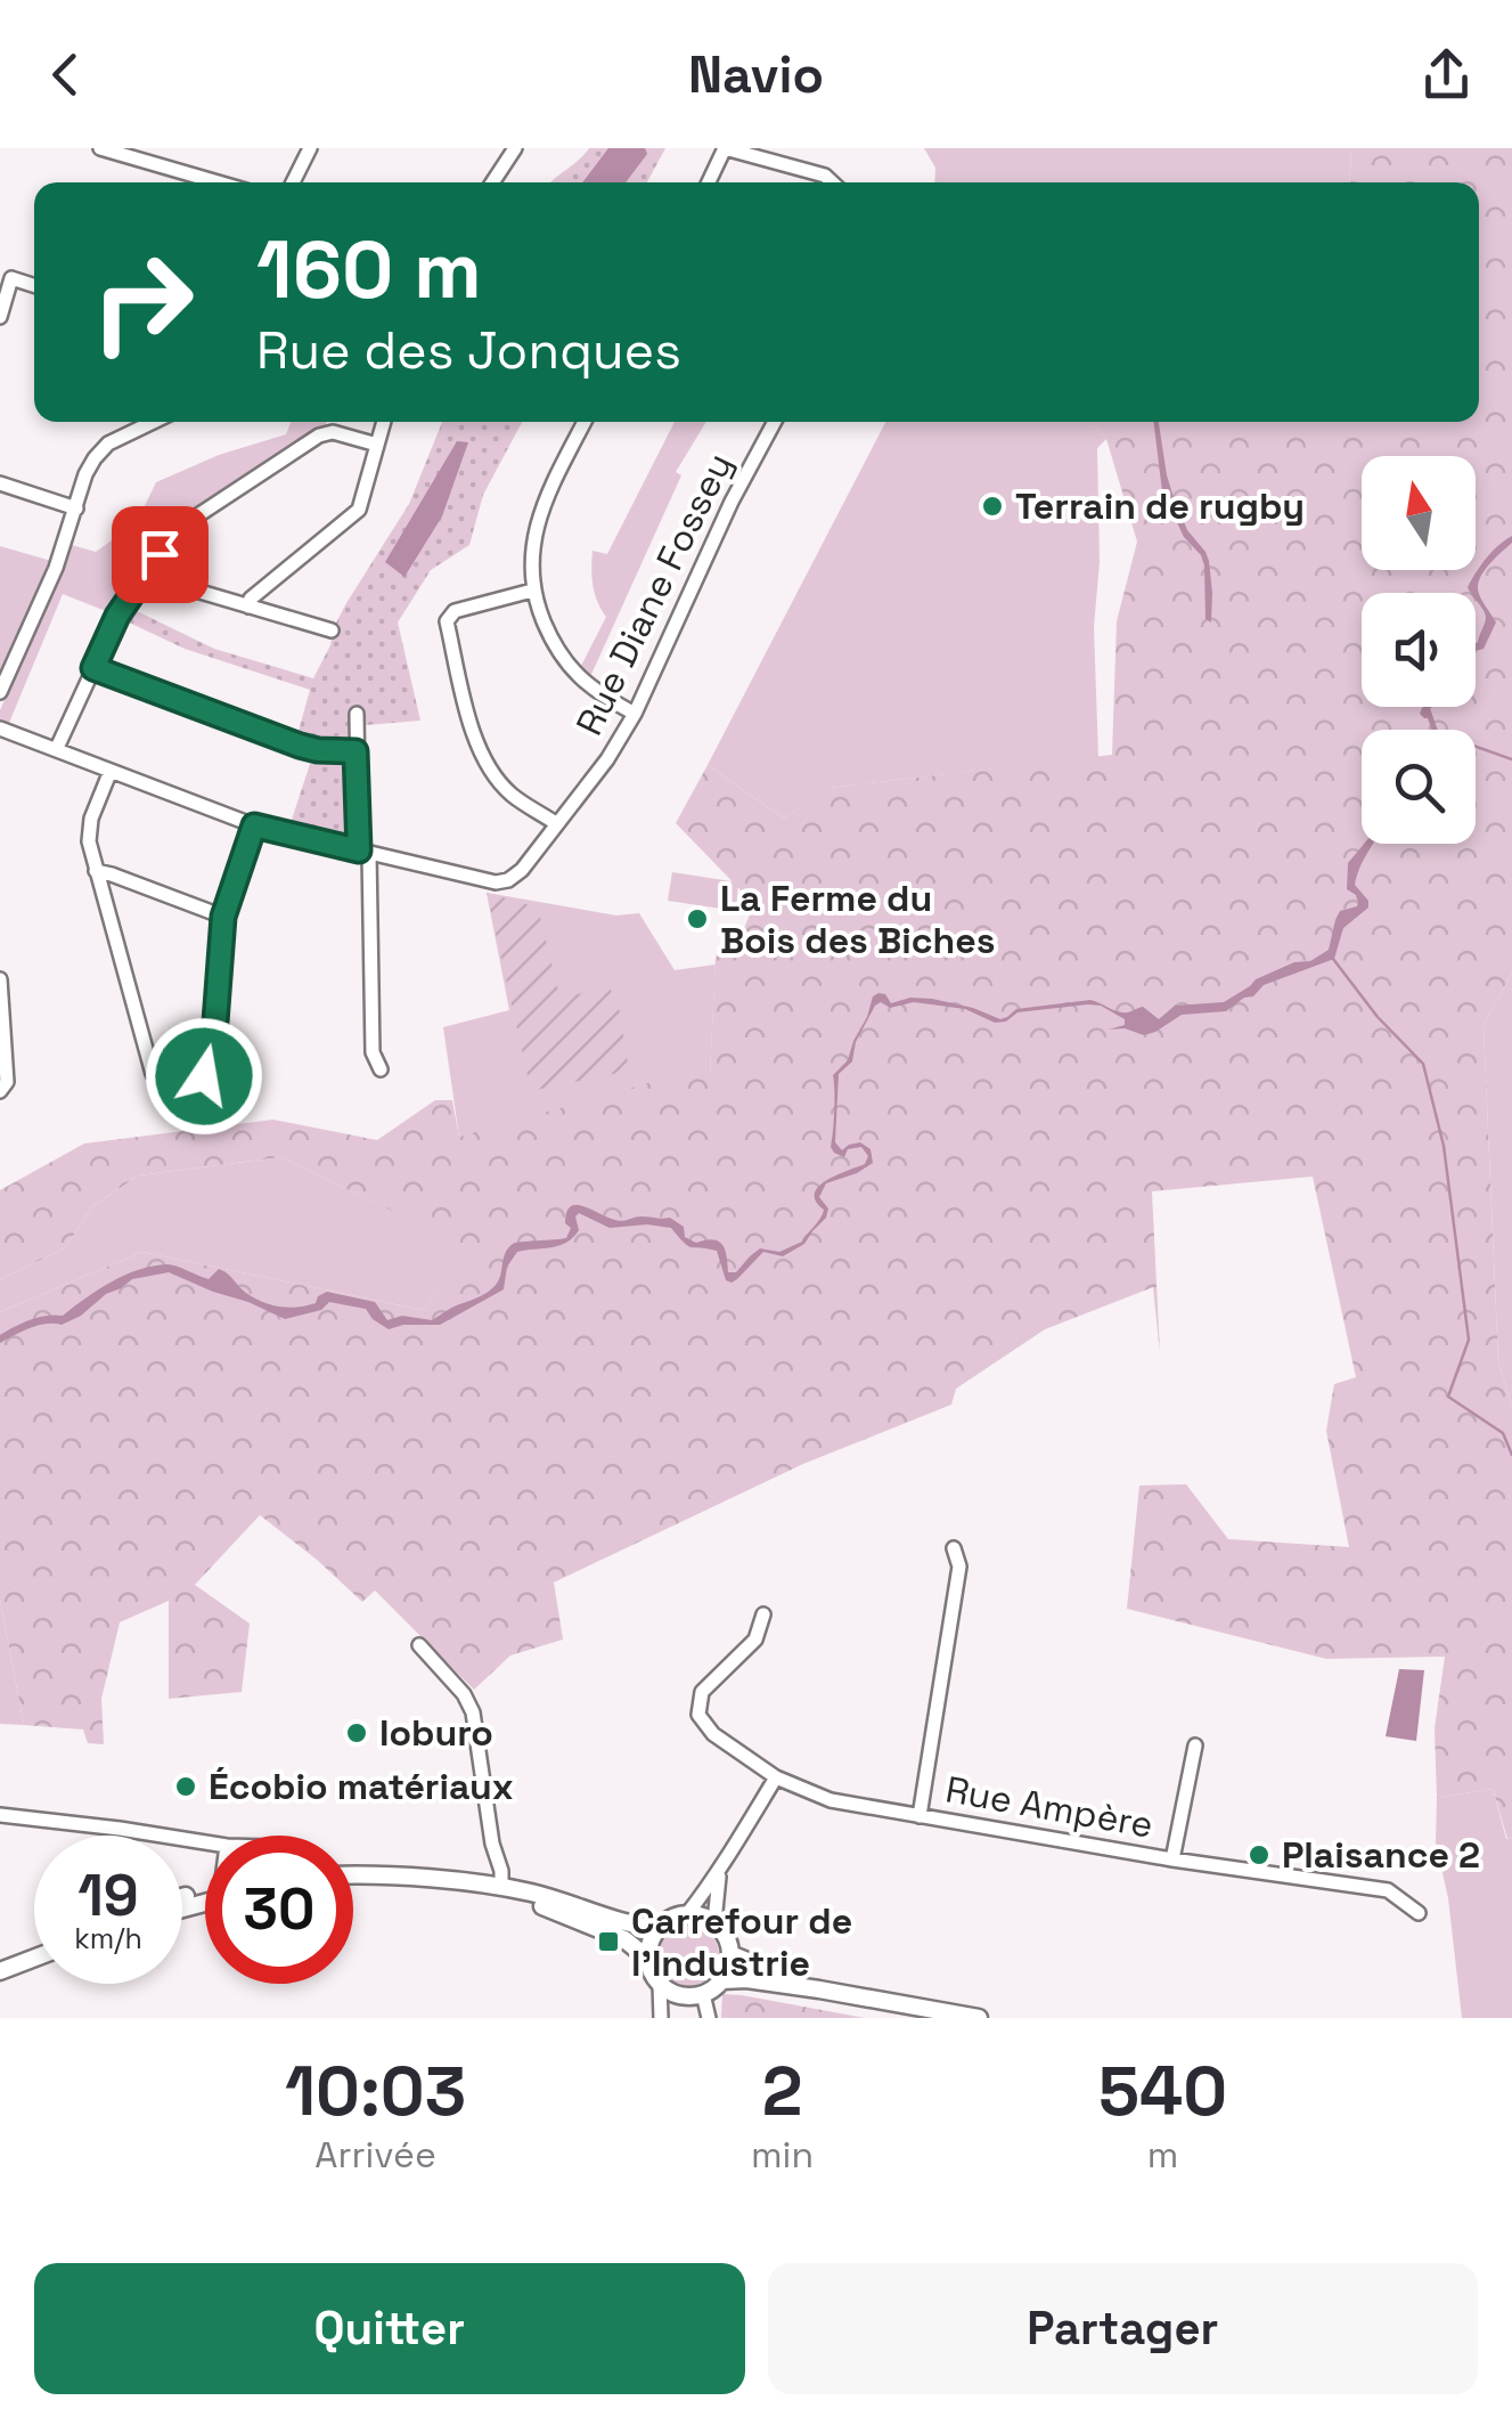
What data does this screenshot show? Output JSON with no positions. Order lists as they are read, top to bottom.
{
  "streets": {
    "street": ["Rue Diane Fossey", "Rue Ampère"]
  },
  "places": {
    "other": [
      "Terrain de rugby",
      "La Ferme du Bois des Biches",
      "Ioburo",
      "Écobio matériaux",
      "Plaisance 2"
    ],
    "transit": ["Carrefour de l'Industrie"]
  },
  "north": "top",
  "page": {
    "header": "Navio",
    "turn": ["160 m", "Rue des Jonques"],
    "speed": "19 km/h",
    "limit": "30",
    "eta": [
      "10:03",
      "Arrivée",
      "2",
      "min",
      "540",
      "m"
    ],
    "buttons": ["Quitter", "Partager"]
  }
}
